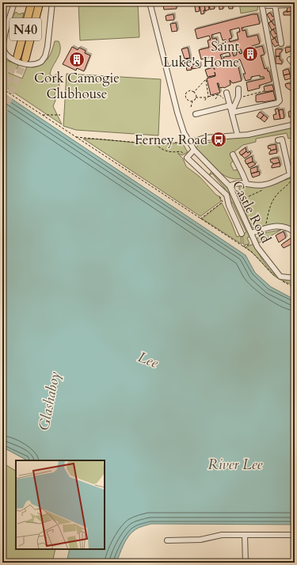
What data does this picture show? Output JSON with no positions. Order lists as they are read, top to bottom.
{
  "streets": {
    "highway": ["N40"],
    "street": ["Castle Road"]
  },
  "water": ["Lee", "Glashaboy", "River Lee"],
  "places": {
    "building": ["Saint Luke's Home", "Cork Camogie Clubhouse"],
    "bus stop": ["Ferney Road"]
  }
}
